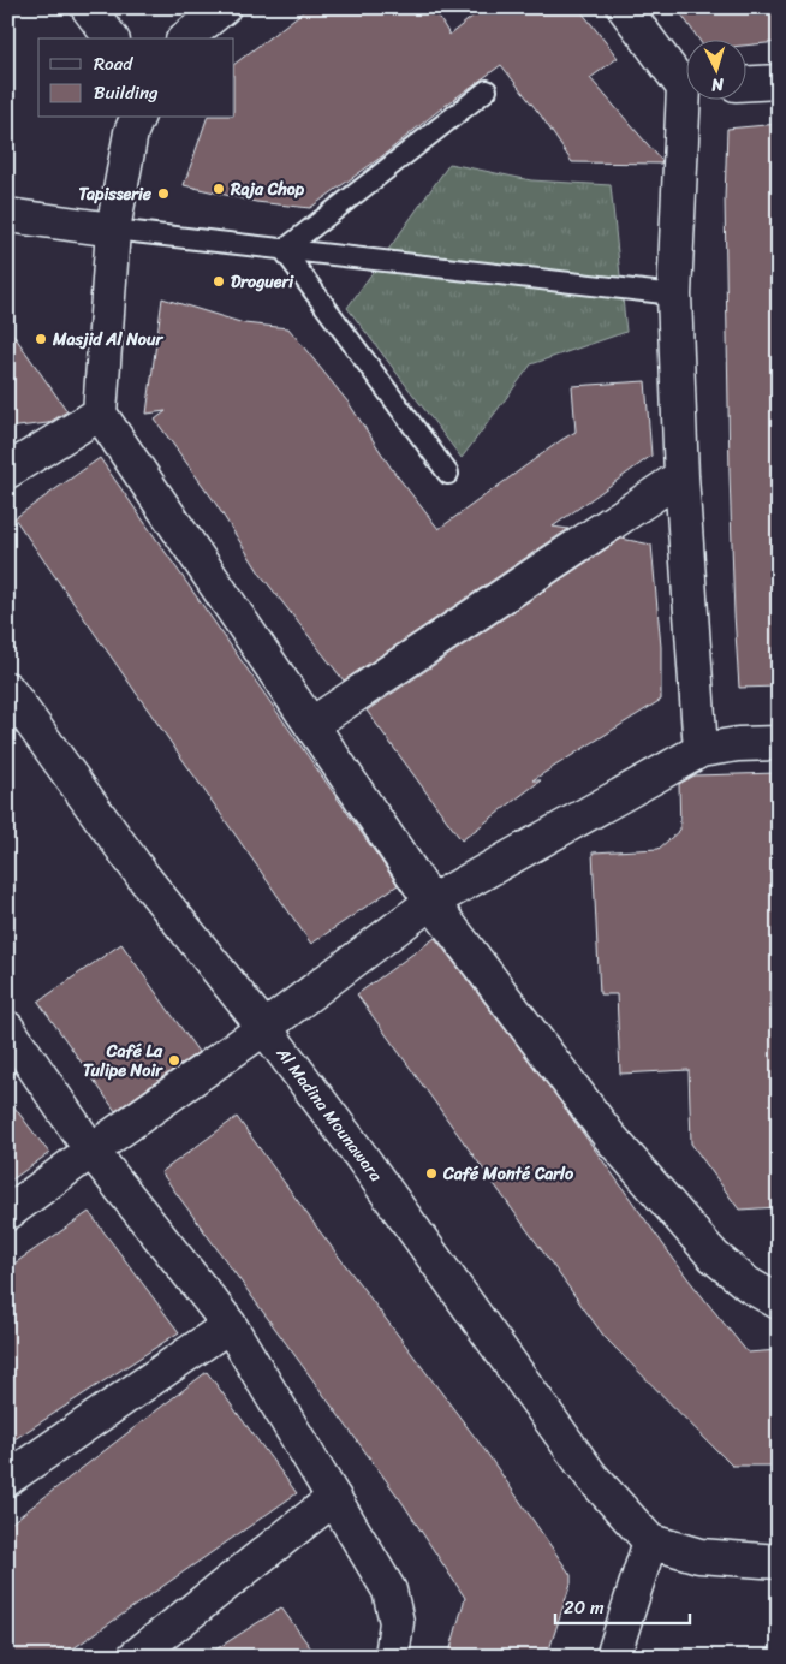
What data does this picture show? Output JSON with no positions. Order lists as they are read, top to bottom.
{
  "streets": {
    "street": ["Al Madina Mounawara"]
  },
  "places": [
    "Raja Chop",
    "Tapisserie",
    "Drogueri",
    "Masjid Al Nour",
    "Café La Tulipe Noir",
    "Café Monté Carlo"
  ],
  "legend": ["Road", "Building"],
  "scale_bar": "20 m",
  "north": "bottom"
}
